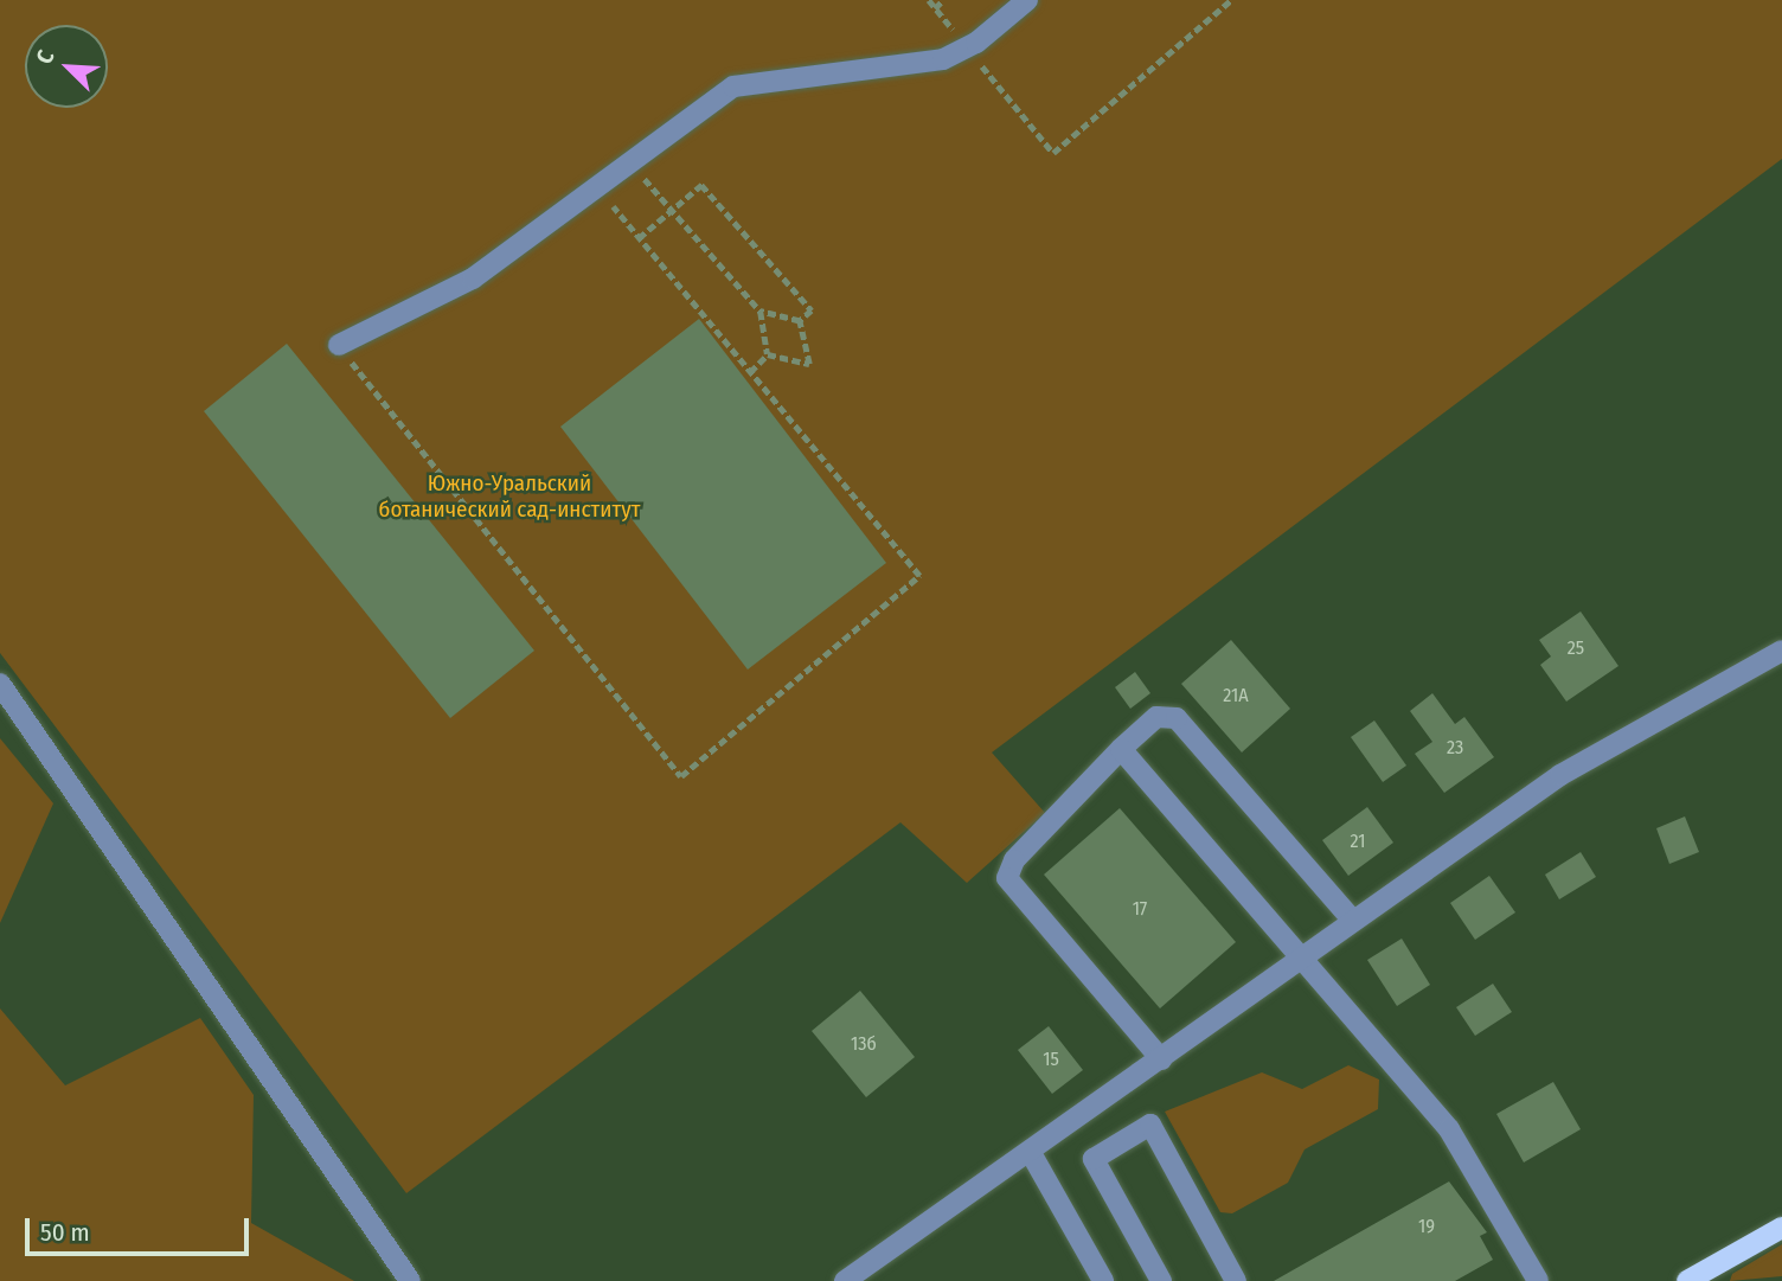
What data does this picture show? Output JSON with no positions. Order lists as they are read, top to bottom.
{
  "parks": ["Южно-Уральский ботанический сад-институт"],
  "house_numbers": [
    "25",
    "21А",
    "23",
    "21",
    "17",
    "13б",
    "15",
    "19"
  ],
  "scale_bar": "50 m",
  "north": "top left"
}
